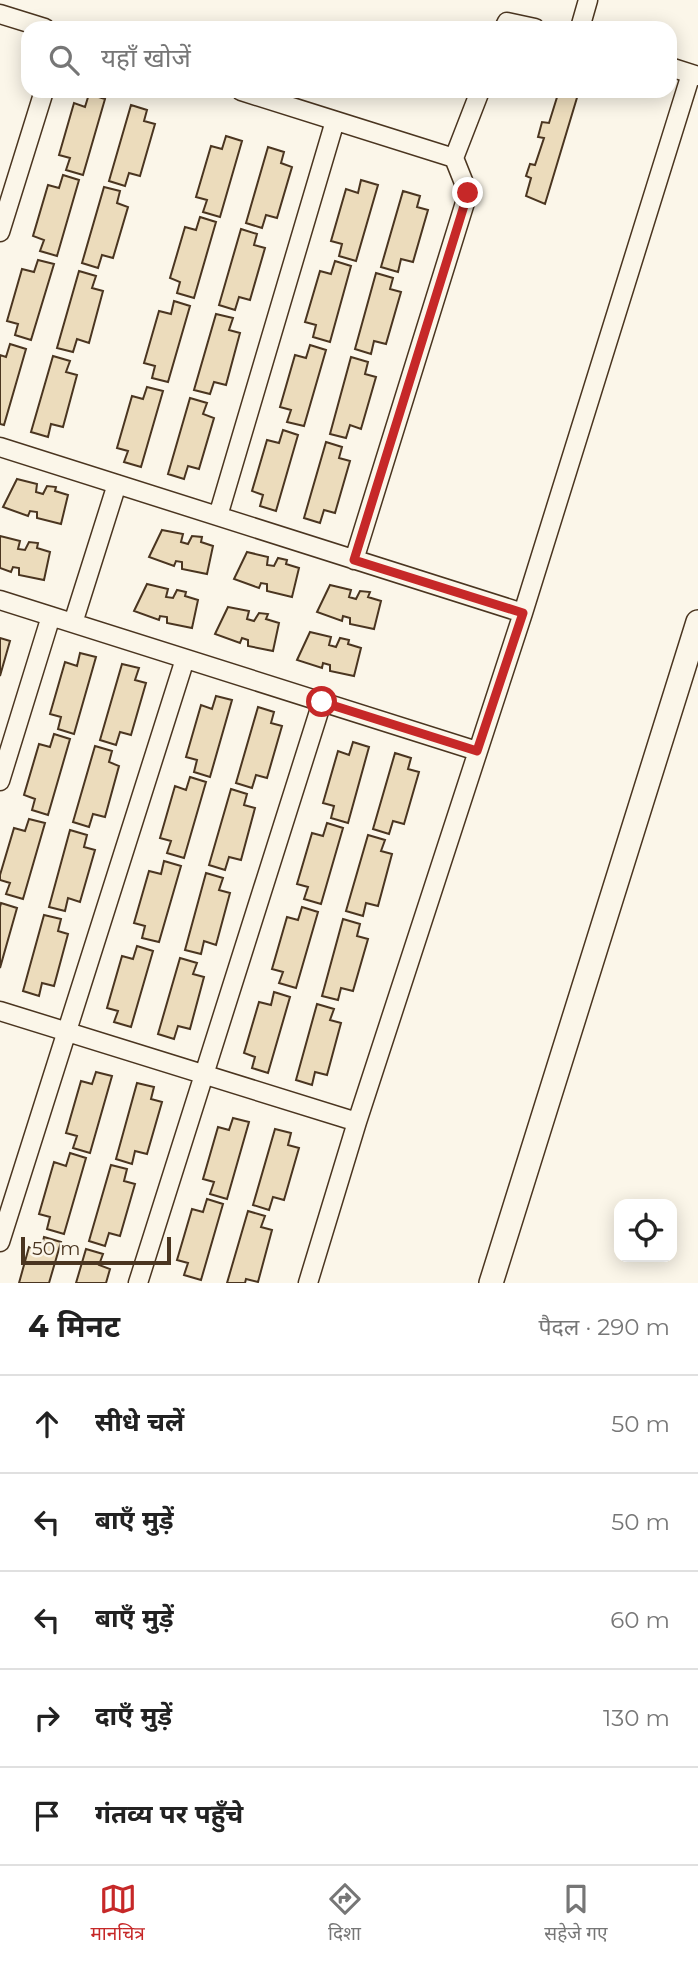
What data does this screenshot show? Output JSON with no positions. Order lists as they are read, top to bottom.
{
  "scale_bar": "50 m",
  "page": {
    "search": "यहाँ खोजें",
    "scale": "50 m",
    "heading": ["4 मिनट", "पैदल · 290 m"],
    "list": [
      ["सीधे चलें", "50 m"],
      ["बाएँ मुड़ें", "50 m"],
      ["बाएँ मुड़ें", "60 m"],
      ["दाएँ मुड़ें", "130 m"],
      "गंतव्य पर पहुँचे"
    ],
    "nav": ["मानचित्र", "दिशा", "सहेजे गए"]
  }
}
